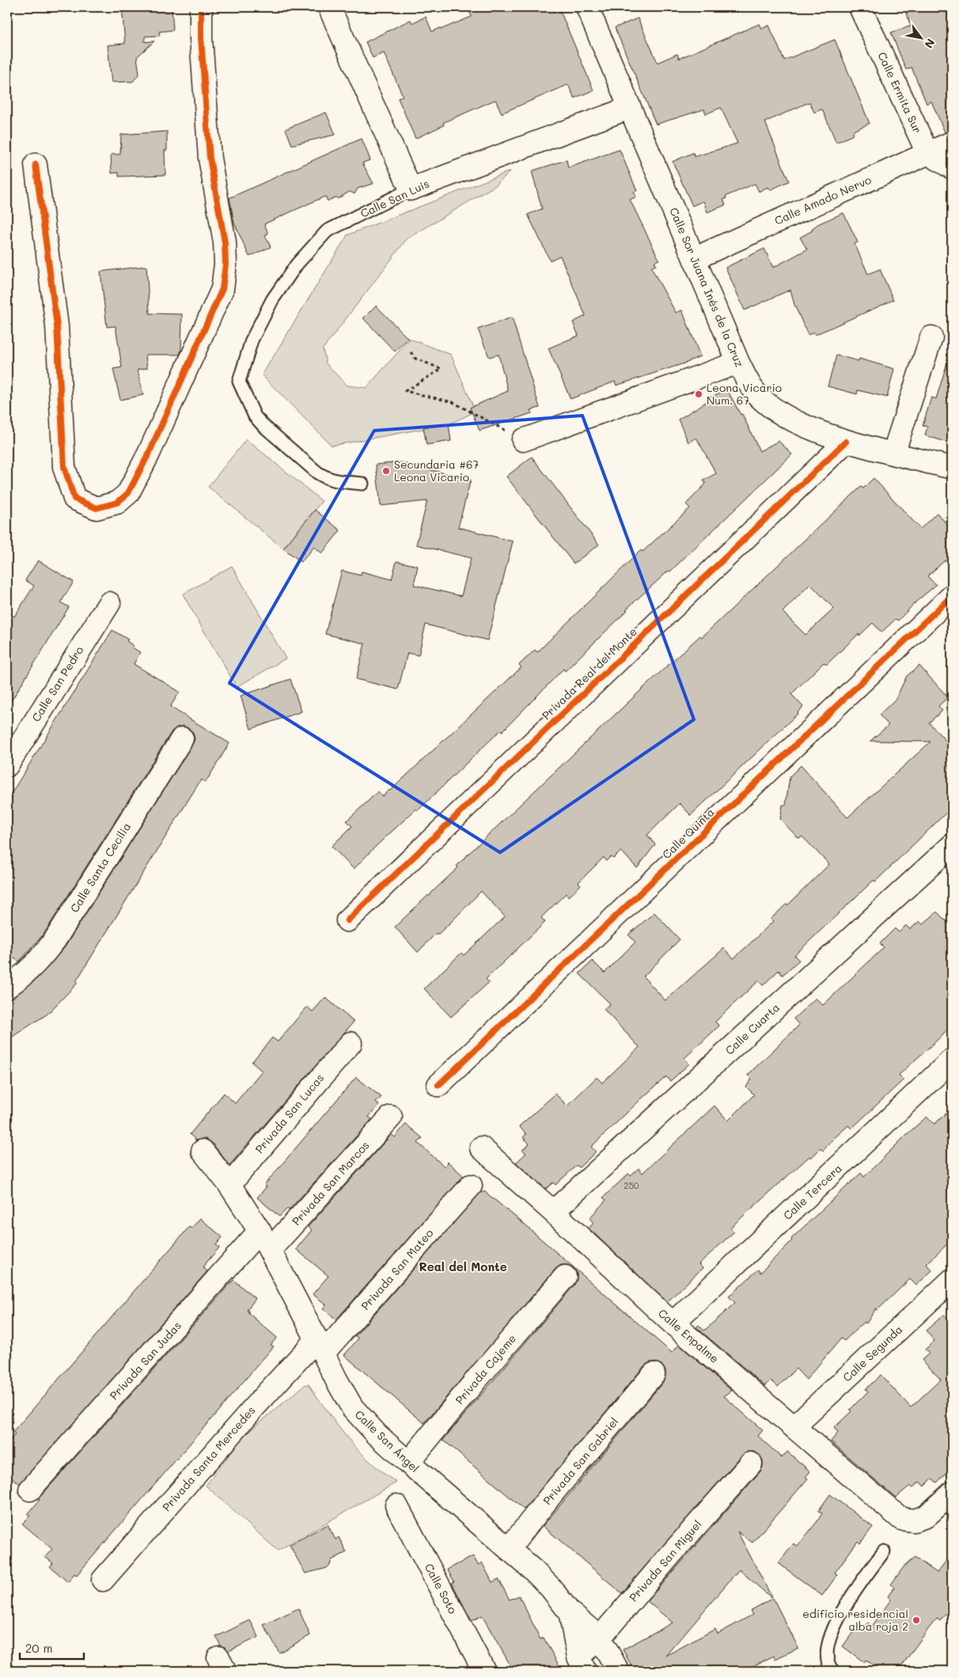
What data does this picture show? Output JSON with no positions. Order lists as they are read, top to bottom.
{
  "streets": {
    "street": [
      "Calle Ermita Sur",
      "Calle San Luis",
      "Calle Amado Nervo",
      "Calle Sor Juana Inés de la Cruz",
      "Privada Real del Monte",
      "Calle San Pedro",
      "Calle Quinta",
      "Calle Santa Cecilia",
      "Calle Cuarta",
      "Privada San Lucas",
      "Privada San Marcos",
      "Calle Tercera",
      "Privada San Mateo",
      "Calle Enpalme",
      "Calle Segunda",
      "Privada San Judas",
      "Privada Cajeme",
      "Calle San Ángel",
      "Privada Santa Mercedes",
      "Privada San Gabriel",
      "Privada San Miguel",
      "Calle Soto"
    ]
  },
  "crossings": [
    ["Calle Ermita Sur", "Calle Amado Nervo"],
    ["Calle San Luis", "Calle Sor Juana Inés de la Cruz"],
    ["Calle Amado Nervo", "Calle Sor Juana Inés de la Cruz"],
    ["Calle Sor Juana Inés de la Cruz", "Privada Real del Monte"],
    ["Calle Cuarta", "Calle Enpalme"],
    ["Privada San Lucas", "Calle San Ángel"],
    ["Privada San Marcos", "Calle San Ángel"],
    ["Calle Tercera", "Calle Enpalme"],
    ["Privada San Mateo", "Calle San Ángel"],
    ["Privada San Mateo", "Privada Santa Mercedes"],
    ["Calle Enpalme", "Calle Segunda"],
    ["Privada San Judas", "Calle San Ángel"],
    ["Privada Cajeme", "Calle San Ángel"],
    ["Calle San Ángel", "Privada Santa Mercedes"],
    ["Calle San Ángel", "Privada San Gabriel"],
    ["Calle San Ángel", "Privada San Miguel"]
  ],
  "districts": ["Real del Monte"],
  "places": ["Leona Vicario Num. 67", "Secundaria #67 Leona Vicario", "edificio residencial alba roja 2"],
  "house_numbers": ["250"],
  "scale_bar": "20 m",
  "north": "bottom right"
}
